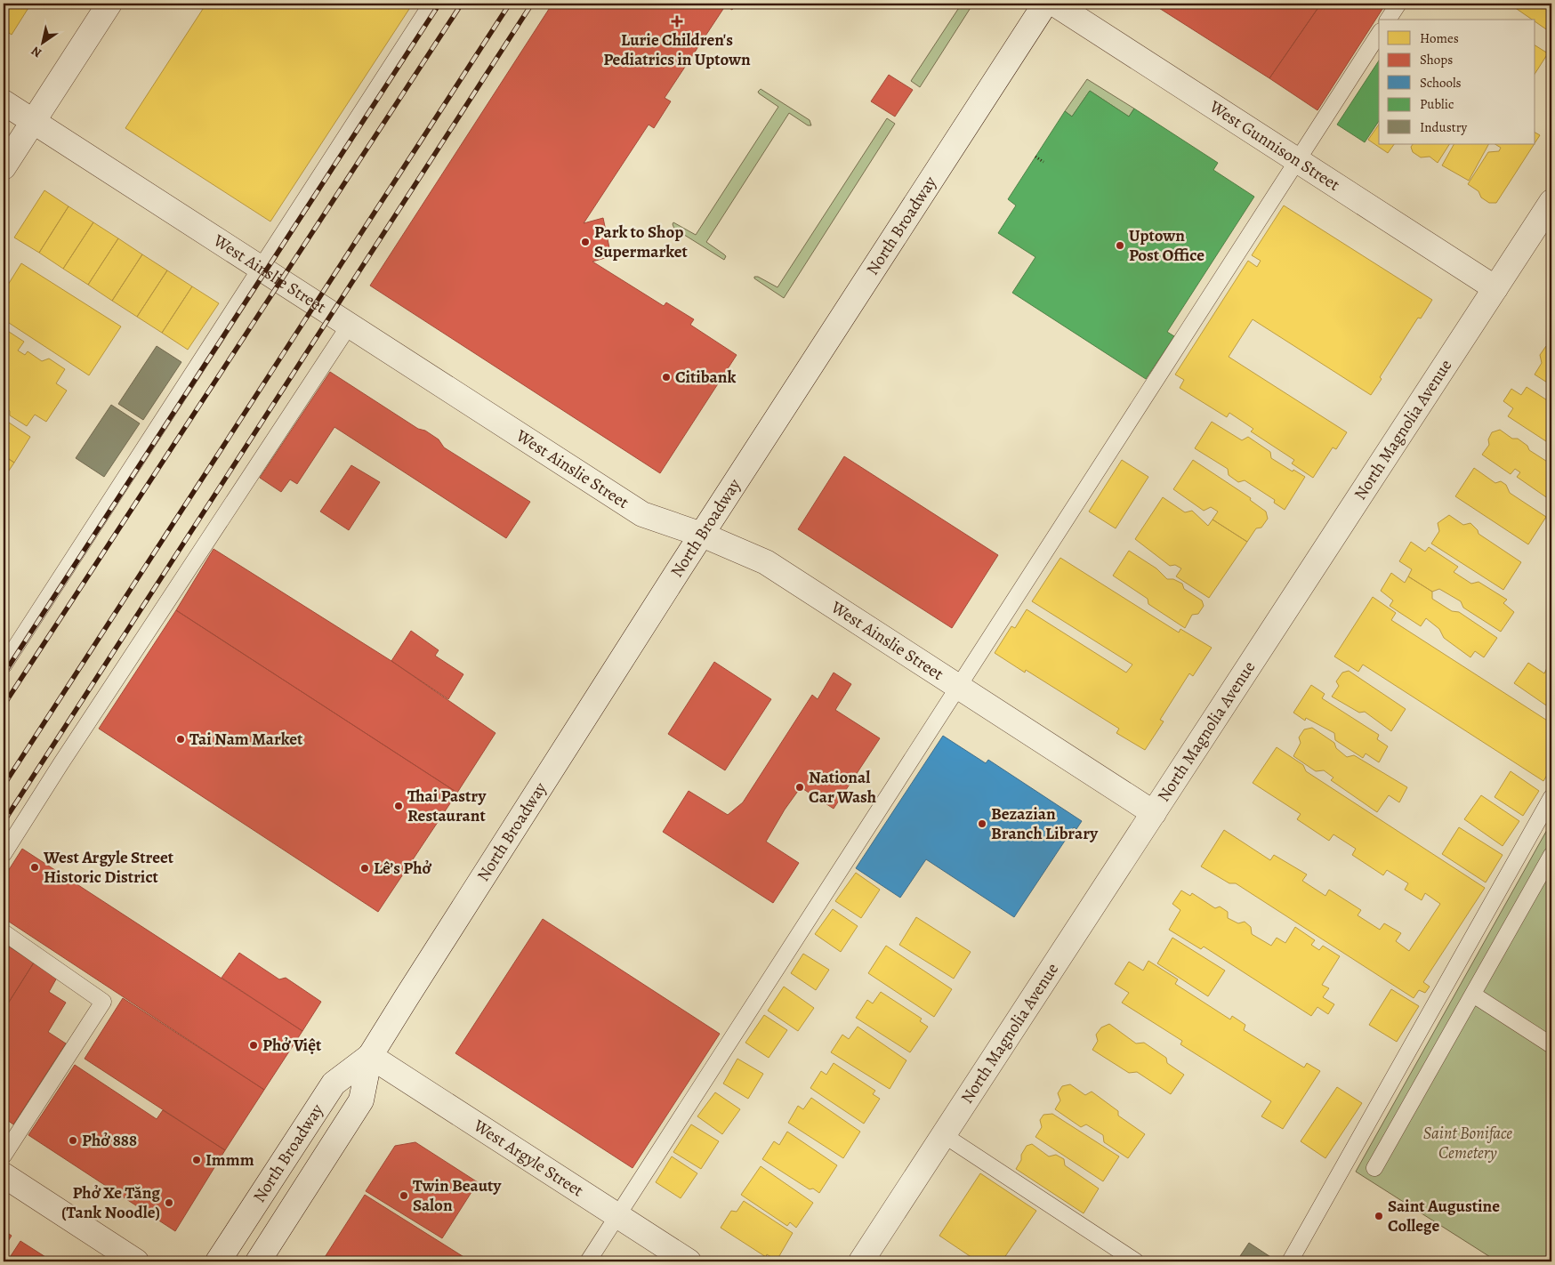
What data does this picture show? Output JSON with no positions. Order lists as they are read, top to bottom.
{
  "streets": {
    "street": [
      "West Gunnison Street",
      "North Broadway",
      "West Ainslie Street",
      "North Magnolia Avenue",
      "West Argyle Street"
    ]
  },
  "crossings": [
    ["West Gunnison Street", "North Magnolia Avenue"],
    ["North Broadway", "West Ainslie Street"],
    ["North Broadway", "West Argyle Street"],
    ["West Ainslie Street", "North Magnolia Avenue"]
  ],
  "parks": ["Saint Boniface Cemetery"],
  "places": {
    "health": ["Lurie Children's Pediatrics in Uptown"],
    "other": [
      "Park to Shop Supermarket",
      "Uptown Post Office",
      "Citibank",
      "Tai Nam Market",
      "National Car Wash",
      "Thai Pastry Restaurant",
      "Bezazian Branch Library",
      "West Argyle Street Historic District",
      "Lê’s Phở",
      "Phở Việt",
      "Phở 888",
      "Immm",
      "Twin Beauty Salon",
      "Phở Xe Tăng (Tank Noodle)",
      "Saint Augustine College"
    ]
  },
  "legend": [
    "Homes",
    "Shops",
    "Schools",
    "Public",
    "Industry"
  ],
  "north": "bottom left"
}
